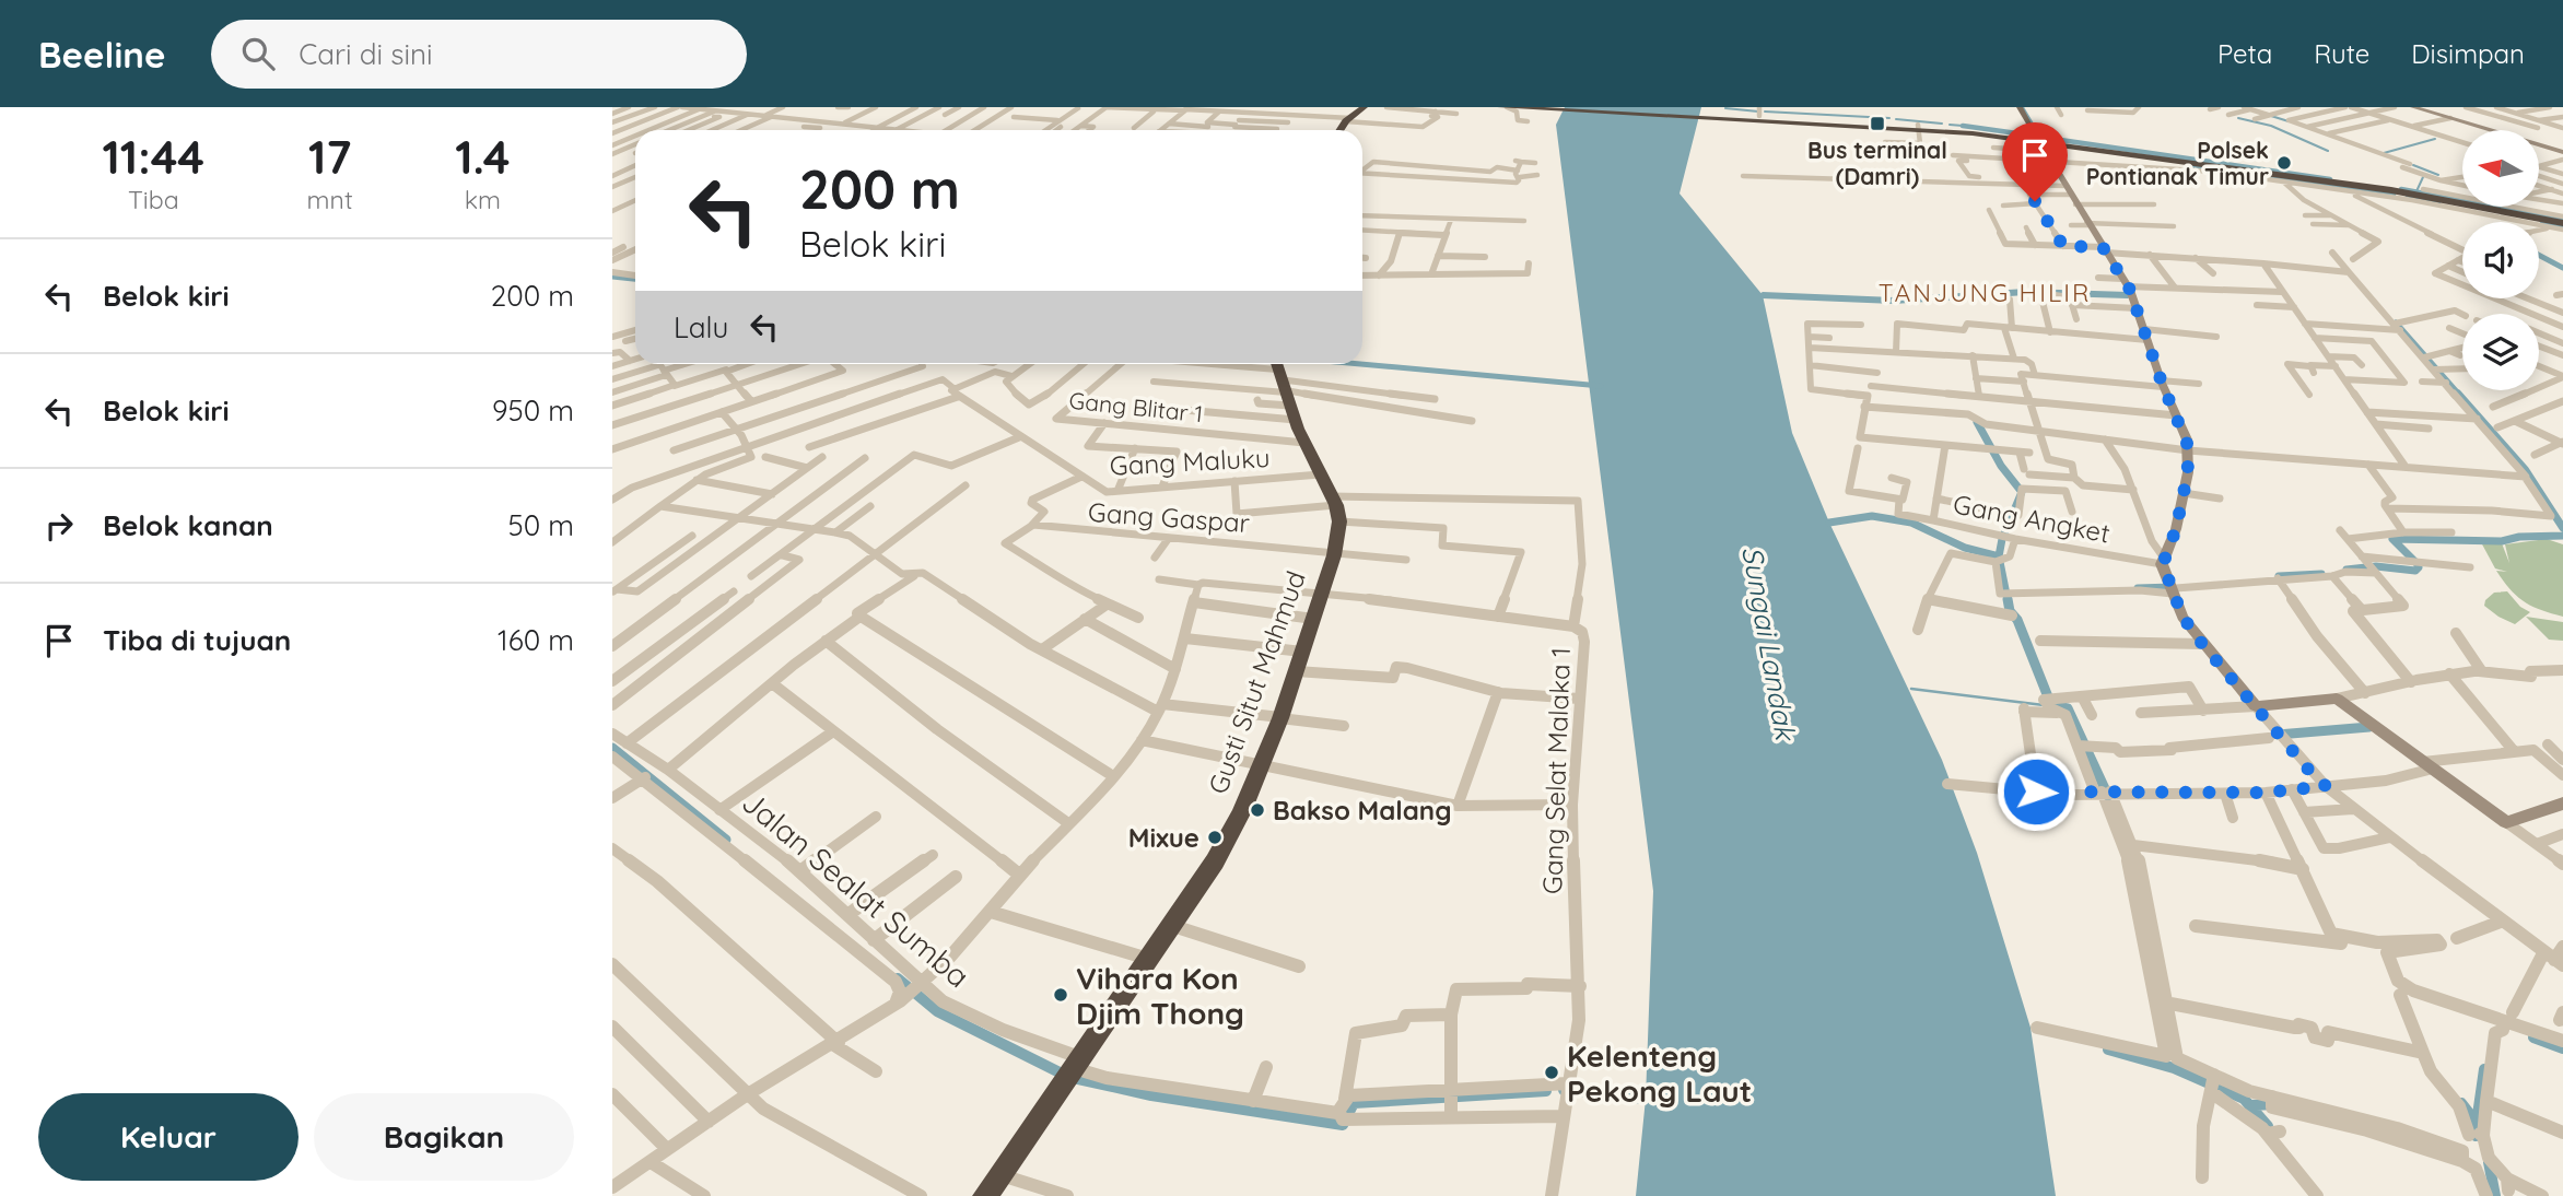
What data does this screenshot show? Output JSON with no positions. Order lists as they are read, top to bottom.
{
  "streets": {
    "highway": ["Gusti Situt Mahmud"],
    "street": [
      "Gang Blitar 1",
      "Gang Maluku",
      "Gang Gaspar",
      "Gang Angket",
      "Gang Selat Malaka 1",
      "Jalan Sealat Sumba"
    ]
  },
  "crossings": [
    ["Gang Gaspar", "Gusti Situt Mahmud"],
    ["Gusti Situt Mahmud", "Gang Selat Malaka 1"],
    ["Gusti Situt Mahmud", "Jalan Sealat Sumba"]
  ],
  "districts": ["TANJUNG HILIR"],
  "water": ["Sungai Landak"],
  "places": {
    "transit": ["Bus terminal (Damri)"],
    "other": [
      "Polsek Pontianak Timur",
      "Bakso Malang",
      "Mixue",
      "Vihara Kon Djim Thong",
      "Kelenteng Pekong Laut"
    ]
  },
  "north": "left",
  "page": {
    "header": "Beeline",
    "search": "Cari di sini",
    "nav": ["Peta", "Rute", "Disimpan"],
    "eta": [
      "11:44",
      "Tiba",
      "17",
      "mnt",
      "1.4",
      "km"
    ],
    "turn": ["200 m", "Belok kiri"],
    "list": [
      {
        "name": "Belok kiri",
        "value": "200 m"
      },
      {
        "name": "Belok kiri",
        "value": "950 m"
      },
      {
        "name": "Belok kanan",
        "value": "50 m"
      },
      {
        "name": "Tiba di tujuan",
        "value": "160 m"
      }
    ],
    "then": "Lalu",
    "buttons": ["Keluar", "Bagikan"]
  }
}
